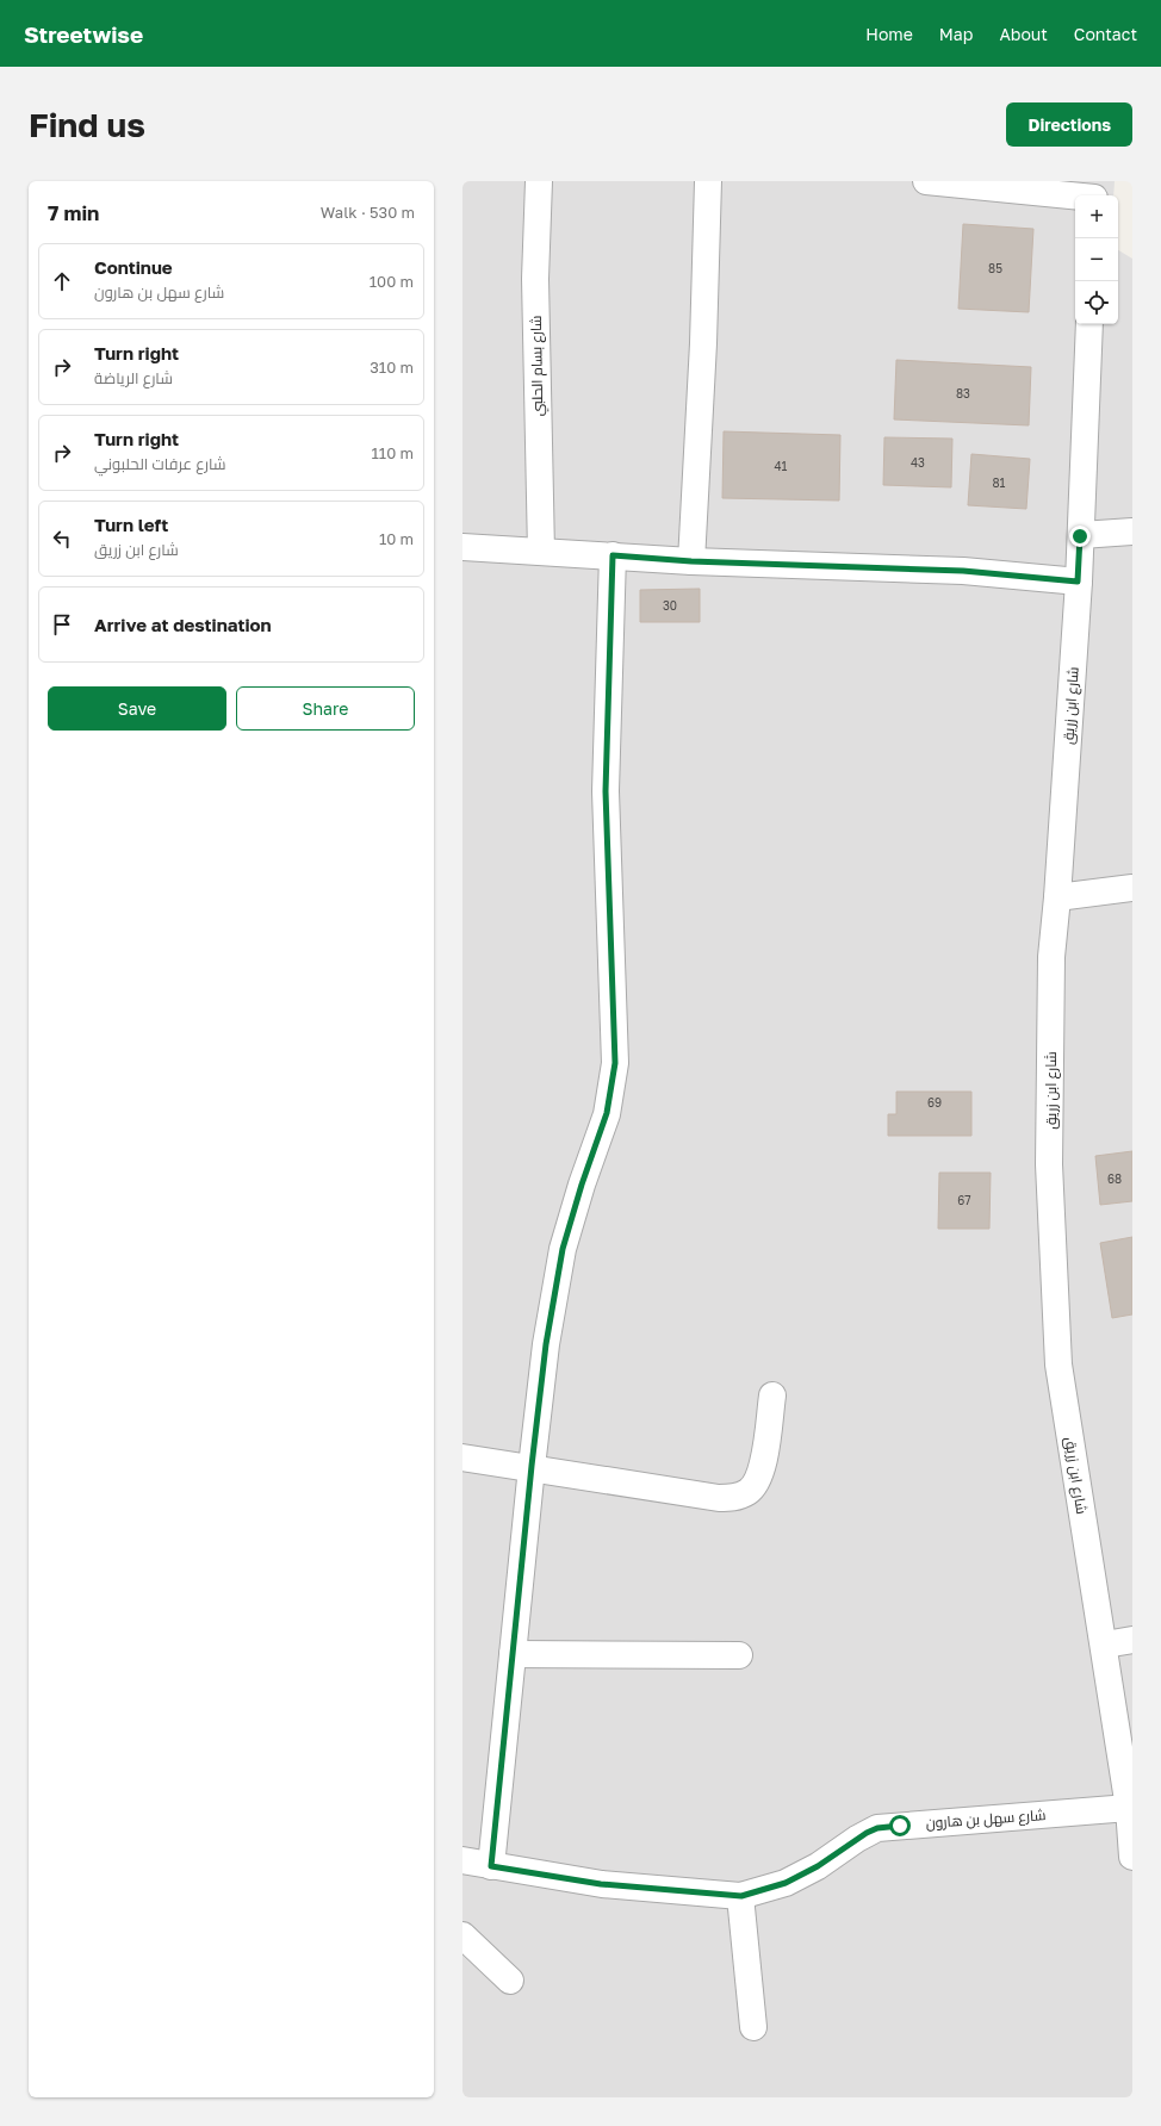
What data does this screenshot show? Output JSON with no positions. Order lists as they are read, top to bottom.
{
  "streets": {
    "street": ["شارع بسام الحلبي", "شارع ابن زريق", "شارع سهل بن هارون"]
  },
  "crossings": [
    ["شارع ابن زريق", "شارع سهل بن هارون"]
  ],
  "house_numbers": [
    "85",
    "83",
    "43",
    "41",
    "81",
    "30",
    "69",
    "68",
    "67"
  ],
  "page": {
    "header": "Streetwise",
    "nav": [
      "Home",
      "Map",
      "About",
      "Contact"
    ],
    "buttons": [
      "Directions",
      ["Save", "Share"]
    ],
    "title": "Find us",
    "heading": ["7 min", "Walk · 530 m"],
    "map_buttons": ["+", "−"],
    "list": [
      ["Continue", "شارع سهل بن هارون", "100 m"],
      ["Turn right", "شارع الرياضة", "310 m"],
      ["Turn right", "شارع عرفات الحلبوني", "110 m"],
      ["Turn left", "شارع ابن زريق", "10 m"],
      "Arrive at destination"
    ]
  }
}
